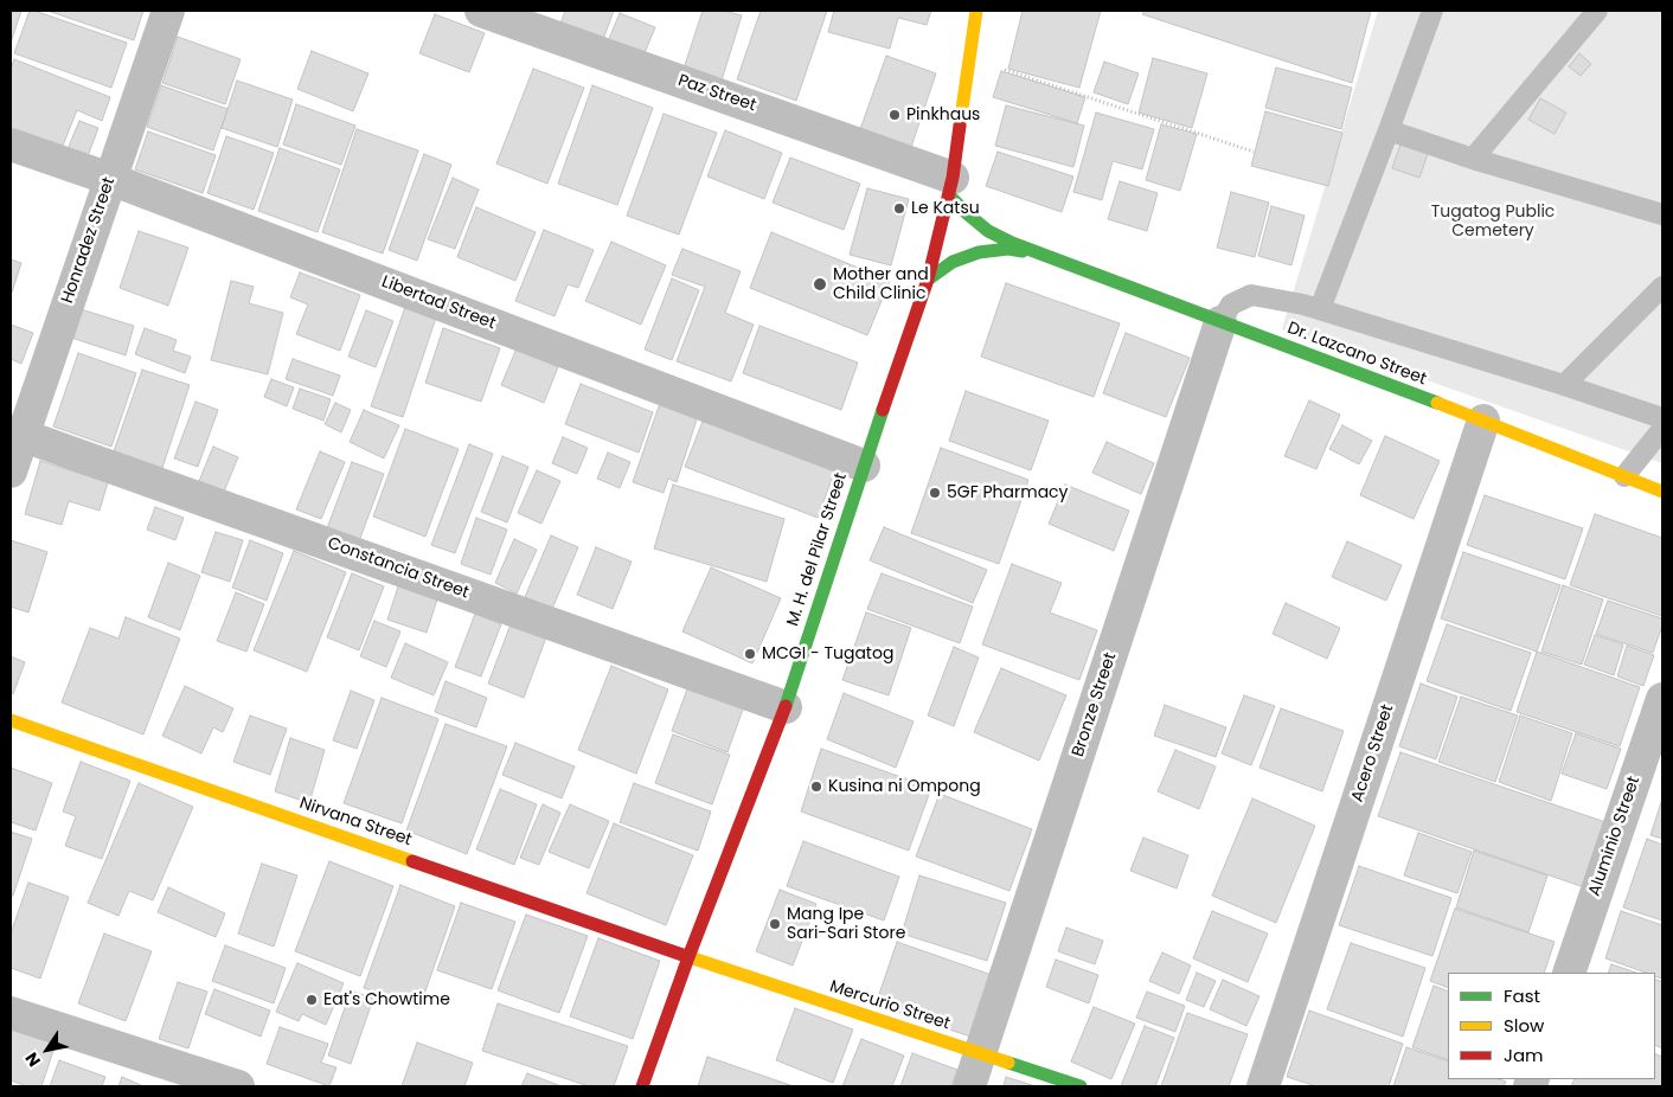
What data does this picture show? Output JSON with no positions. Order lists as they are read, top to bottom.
{
  "streets": {
    "street": [
      "Paz Street",
      "Honradez Street",
      "Libertad Street",
      "Dr. Lazcano Street",
      "M. H. del Pilar Street",
      "Constancia Street",
      "Bronze Street",
      "Acero Street",
      "Nirvana Street",
      "Aluminio Street",
      "Mercurio Street"
    ]
  },
  "crossings": [
    ["Paz Street", "Dr. Lazcano Street"],
    ["Paz Street", "M. H. del Pilar Street"],
    ["Honradez Street", "Libertad Street"],
    ["Honradez Street", "Constancia Street"],
    ["Libertad Street", "M. H. del Pilar Street"],
    ["Dr. Lazcano Street", "M. H. del Pilar Street"],
    ["Dr. Lazcano Street", "Bronze Street"],
    ["Dr. Lazcano Street", "Acero Street"],
    ["M. H. del Pilar Street", "Constancia Street"],
    ["M. H. del Pilar Street", "Nirvana Street"],
    ["M. H. del Pilar Street", "Mercurio Street"],
    ["Bronze Street", "Mercurio Street"],
    ["Nirvana Street", "Mercurio Street"]
  ],
  "parks": ["Tugatog Public Cemetery"],
  "places": [
    "Pinkhaus",
    "Le Katsu",
    "Mother and Child Clinic",
    "5GF Pharmacy",
    "MCGI - Tugatog",
    "Kusina ni Ompong",
    "Mang Ipe Sari-Sari Store",
    "Eat's Chowtime"
  ],
  "legend": ["Fast", "Slow", "Jam"],
  "north": "bottom left"
}
